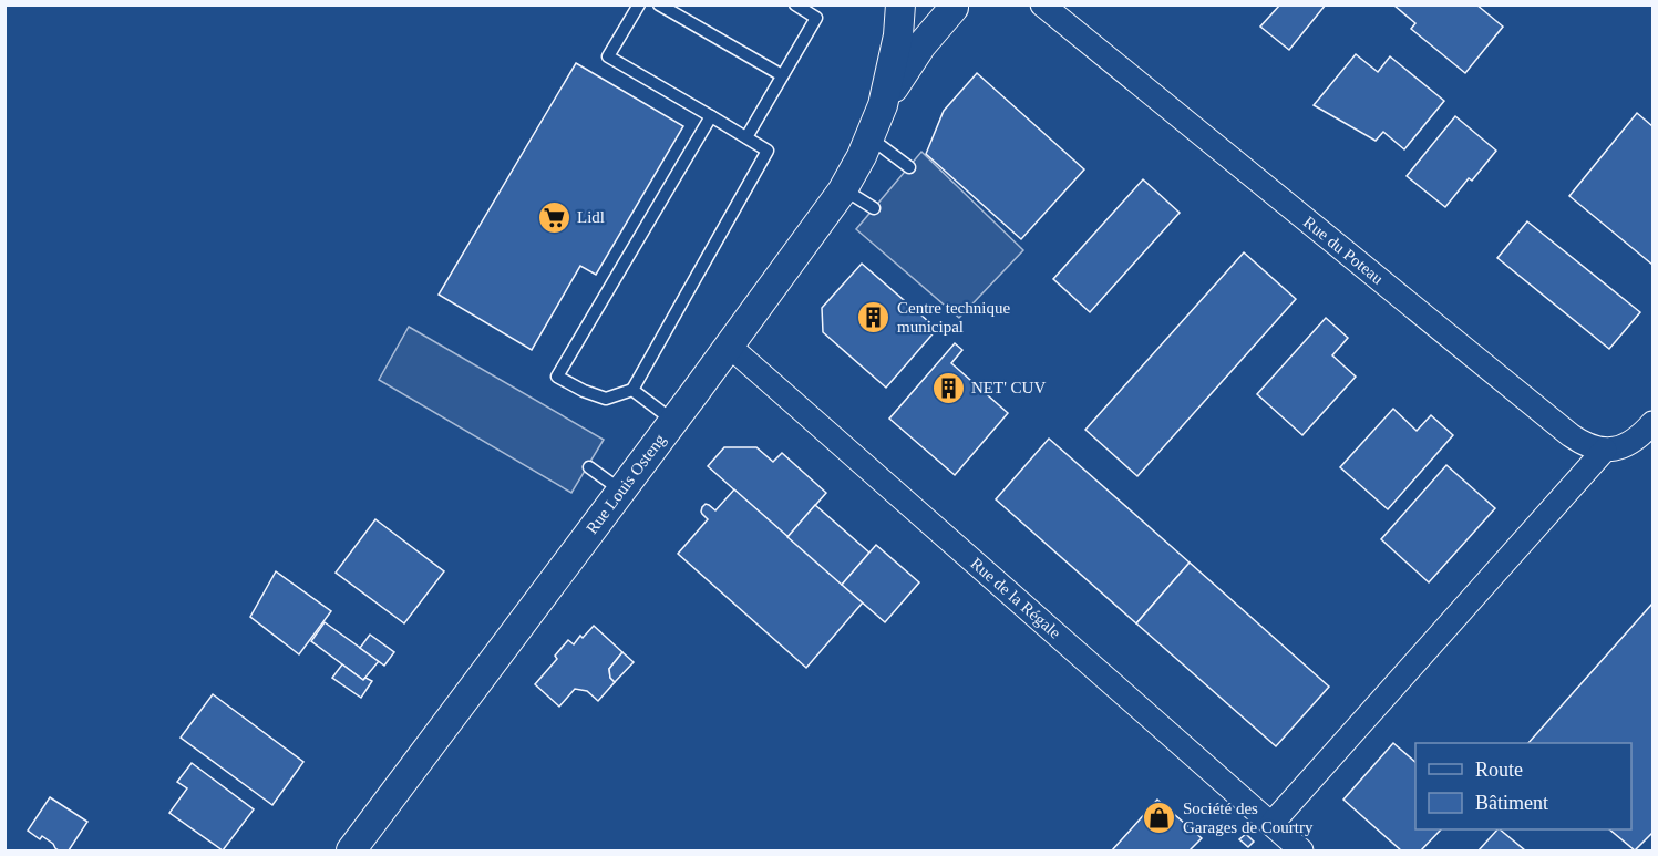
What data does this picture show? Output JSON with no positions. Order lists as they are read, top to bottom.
{
  "streets": {
    "street": ["Rue du Poteau", "Rue Louis Osteng", "Rue de la Régale"]
  },
  "crossings": [
    ["Rue Louis Osteng", "Rue de la Régale"]
  ],
  "places": {
    "supermarket": ["Lidl"],
    "building": ["Centre technique municipal", "NET' CUV"],
    "shop": ["Société des Garages de Courtry"]
  },
  "legend": ["Route", "Bâtiment"]
}
